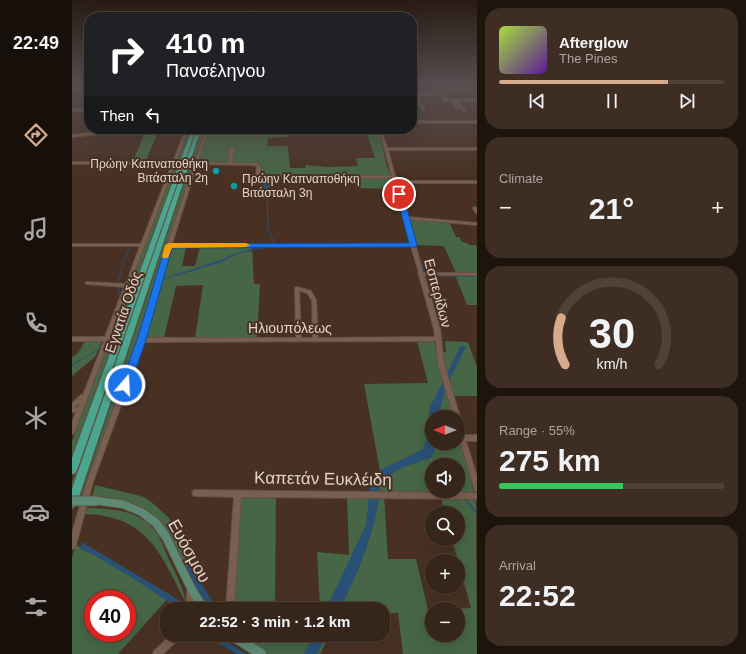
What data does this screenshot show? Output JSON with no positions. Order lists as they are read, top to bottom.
{
  "streets": {
    "highway": ["Εγνατία Οδός"],
    "main road": ["Ευόσμου"],
    "street": ["Εσπερίδων", "Ηλιουπόλεως", "Καπετάν Ευκλέιδη"]
  },
  "crossings": [
    ["Εσπερίδων", "Ηλιουπόλεως"],
    ["Εγνατία Οδός", "Ευόσμου"]
  ],
  "places": ["Πρώην Καπναποθήκη Βιτάσταλη 2η", "Πρώην Καπναποθήκη Βιτάσταλη 3η"],
  "north": "left",
  "page": {
    "tabs": "22:49",
    "turn": ["410 m", "Πανσέληνου"],
    "song": ["Afterglow", "The Pines"],
    "then": "Then",
    "tile": [
      "Climate",
      ["Range · 55%", "275 km"],
      ["Arrival", "22:52"]
    ],
    "heat": ["−", "21°", "+"],
    "map_buttons": ["+", "−"],
    "limit": "40",
    "trip": "22:52 · 3 min · 1.2 km",
    "gauge": ["30", "km/h"]
  }
}
